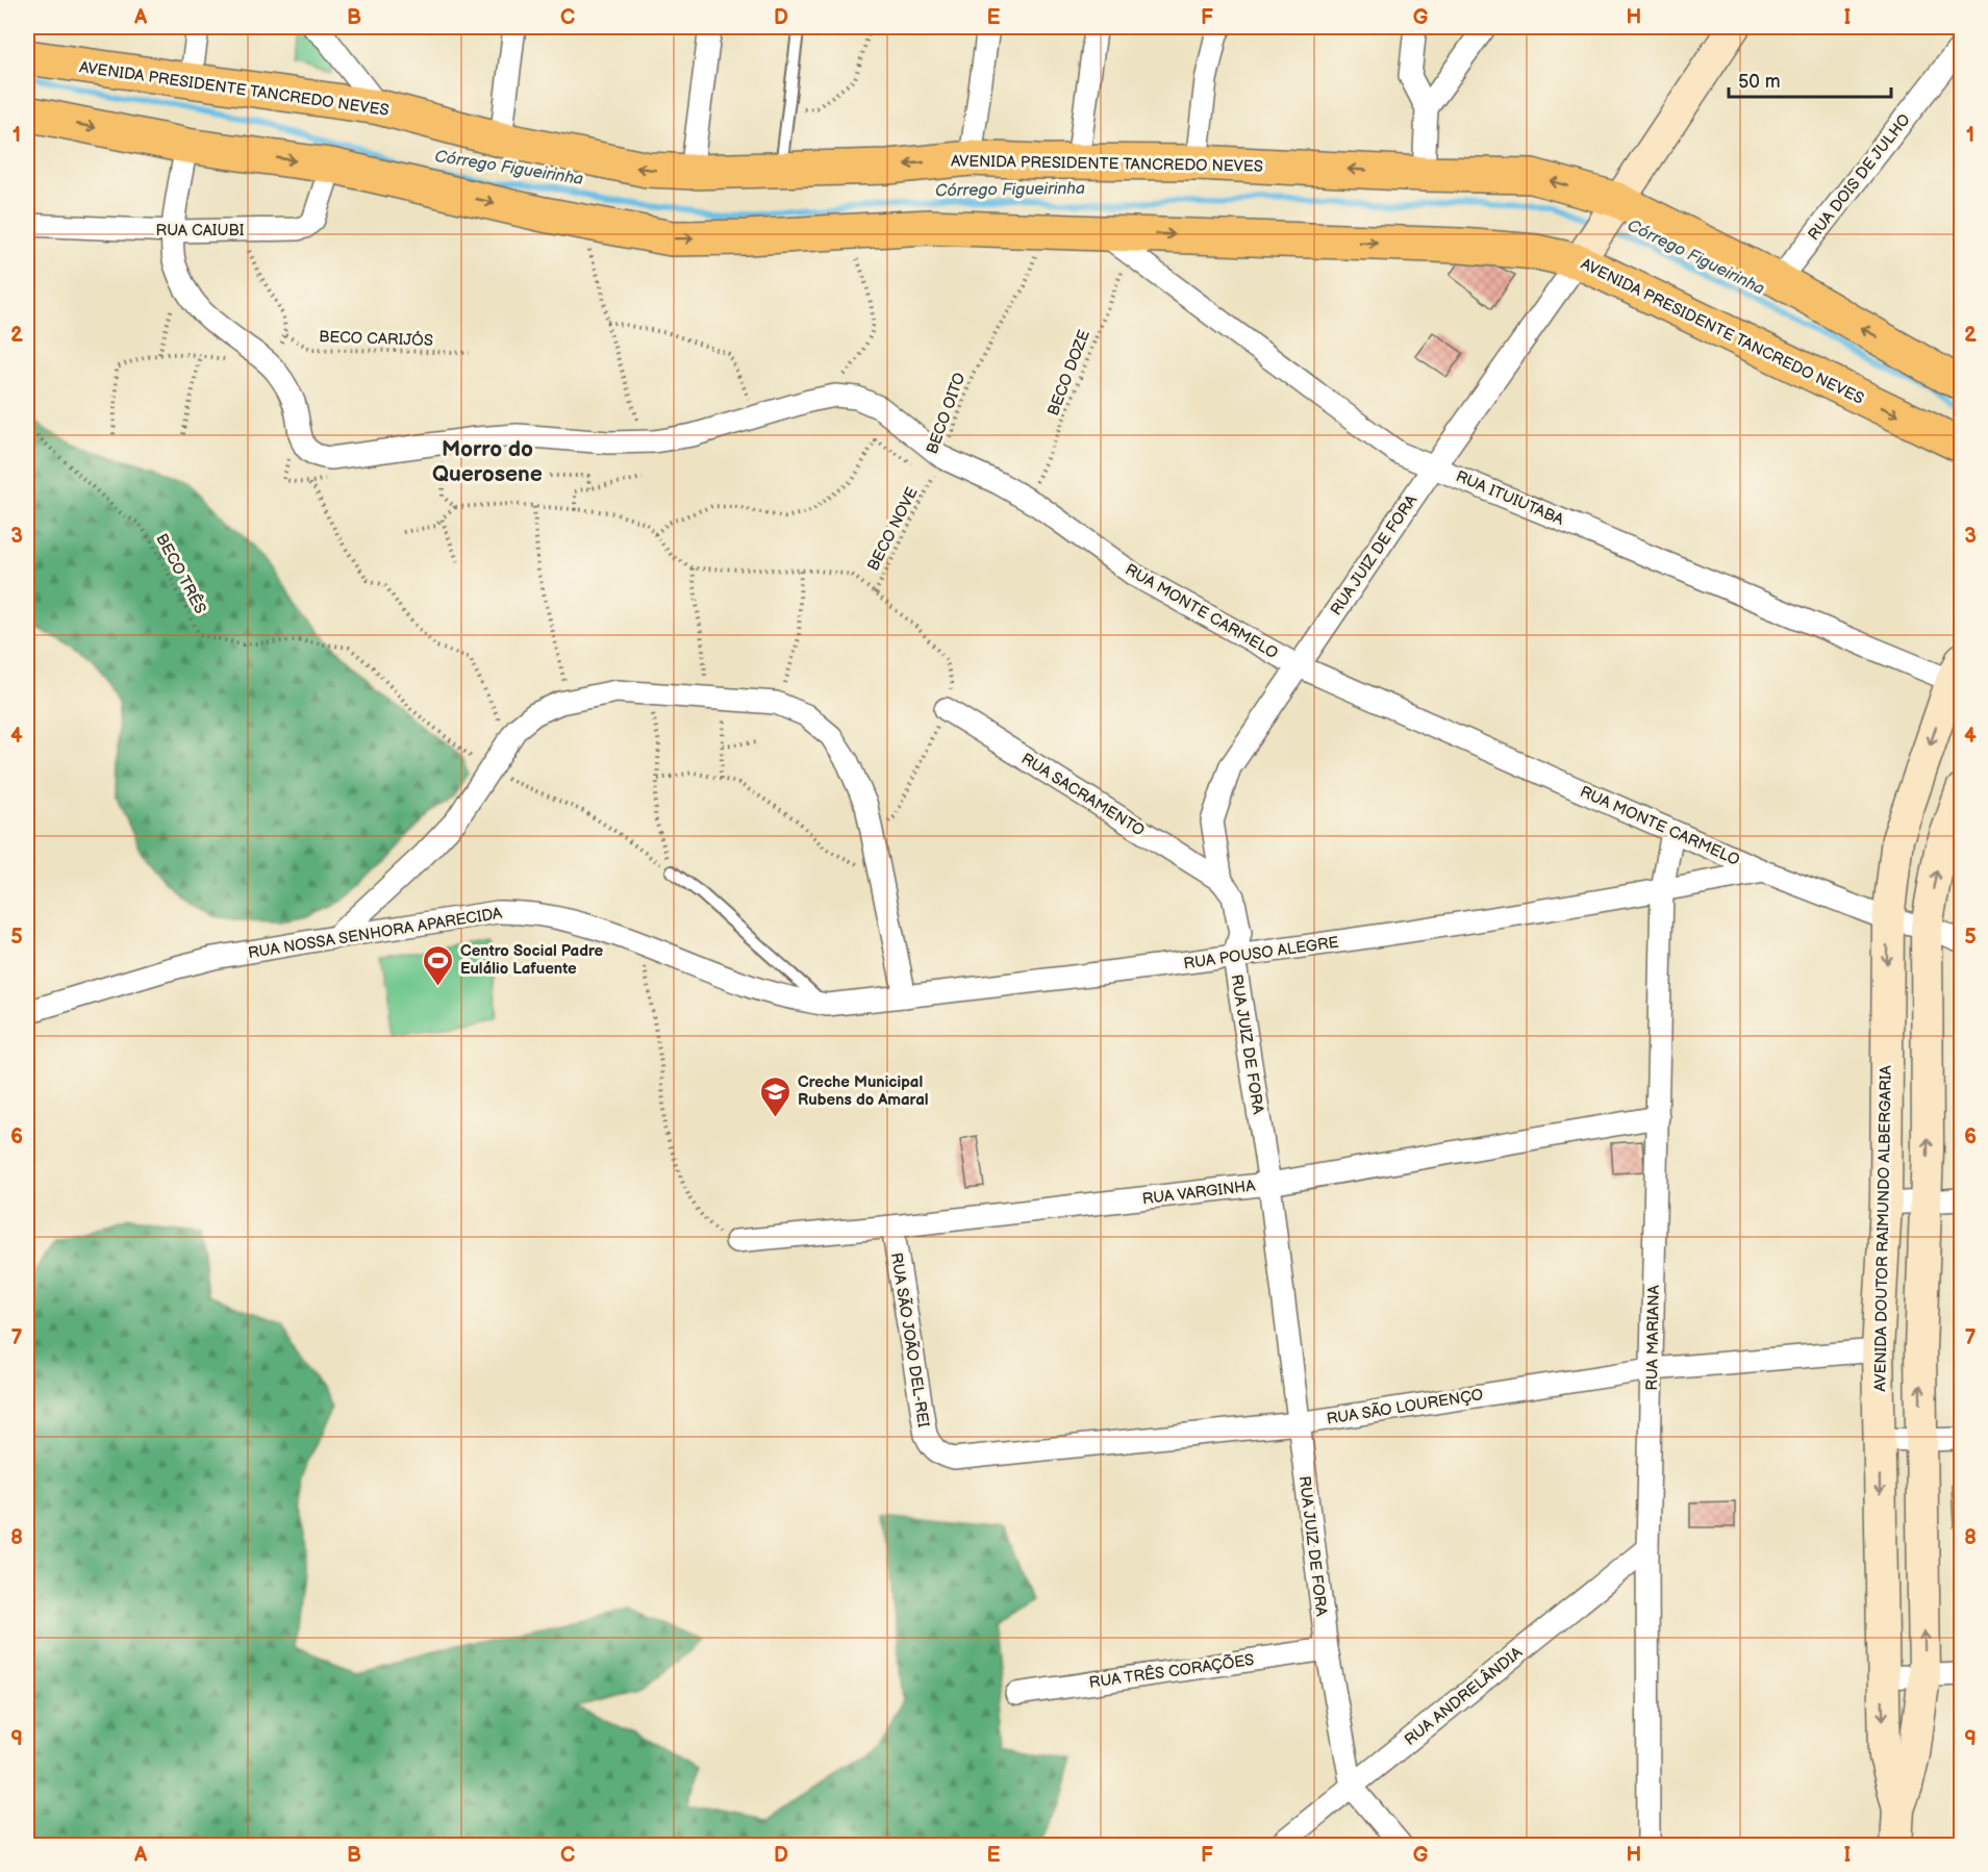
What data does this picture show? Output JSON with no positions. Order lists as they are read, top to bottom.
{
  "streets": {
    "main road": ["AVENIDA PRESIDENTE TANCREDO NEVES"],
    "street": [
      "RUA DOIS DE JULHO",
      "RUA CAIUBI",
      "RUA ITUIUTABA",
      "RUA JUIZ DE FORA",
      "RUA MONTE CARMELO",
      "RUA SACRAMENTO",
      "RUA NOSSA SENHORA APARECIDA",
      "RUA POUSO ALEGRE",
      "RUA VARGINHA",
      "AVENIDA DOUTOR RAIMUNDO ALBERGARIA",
      "RUA MARIANA",
      "RUA SÃO JOÃO DEL-REI",
      "RUA SÃO LOURENÇO",
      "RUA TRÊS CORAÇÕES",
      "RUA ANDRELÂNDIA"
    ],
    "path": [
      "BECO CARIJÓS",
      "BECO DOZE",
      "BECO OITO",
      "BECO NOVE",
      "BECO TRÊS"
    ]
  },
  "crossings": [
    ["AVENIDA PRESIDENTE TANCREDO NEVES", "RUA DOIS DE JULHO"],
    ["AVENIDA PRESIDENTE TANCREDO NEVES", "RUA CAIUBI"],
    ["AVENIDA PRESIDENTE TANCREDO NEVES", "BECO DOZE"],
    ["AVENIDA PRESIDENTE TANCREDO NEVES", "BECO OITO"],
    ["AVENIDA PRESIDENTE TANCREDO NEVES", "RUA ITUIUTABA"],
    ["AVENIDA PRESIDENTE TANCREDO NEVES", "RUA JUIZ DE FORA"],
    ["BECO DOZE", "RUA ITUIUTABA"],
    ["BECO DOZE", "RUA MONTE CARMELO"],
    ["BECO OITO", "BECO NOVE"],
    ["BECO OITO", "RUA MONTE CARMELO"],
    ["RUA ITUIUTABA", "RUA JUIZ DE FORA"],
    ["RUA ITUIUTABA", "AVENIDA DOUTOR RAIMUNDO ALBERGARIA"],
    ["BECO NOVE", "RUA MONTE CARMELO"],
    ["RUA JUIZ DE FORA", "RUA MONTE CARMELO"],
    ["RUA JUIZ DE FORA", "RUA SACRAMENTO"],
    ["RUA JUIZ DE FORA", "RUA POUSO ALEGRE"],
    ["RUA JUIZ DE FORA", "RUA VARGINHA"],
    ["RUA JUIZ DE FORA", "RUA SÃO LOURENÇO"],
    ["RUA JUIZ DE FORA", "RUA TRÊS CORAÇÕES"],
    ["RUA JUIZ DE FORA", "RUA ANDRELÂNDIA"],
    ["RUA MONTE CARMELO", "RUA POUSO ALEGRE"],
    ["RUA MONTE CARMELO", "AVENIDA DOUTOR RAIMUNDO ALBERGARIA"],
    ["RUA MONTE CARMELO", "RUA MARIANA"],
    ["RUA NOSSA SENHORA APARECIDA", "RUA POUSO ALEGRE"],
    ["RUA POUSO ALEGRE", "RUA MARIANA"],
    ["RUA VARGINHA", "RUA MARIANA"],
    ["RUA VARGINHA", "RUA SÃO JOÃO DEL-REI"],
    ["AVENIDA DOUTOR RAIMUNDO ALBERGARIA", "RUA SÃO LOURENÇO"],
    ["RUA MARIANA", "RUA SÃO LOURENÇO"],
    ["RUA MARIANA", "RUA ANDRELÂNDIA"],
    ["RUA SÃO JOÃO DEL-REI", "RUA SÃO LOURENÇO"]
  ],
  "districts": ["Morro do Querosene"],
  "water": ["Córrego Figueirinha"],
  "places": {
    "sports": ["Centro Social Padre Eulálio Lafuente"],
    "school or university": ["Creche Municipal Rubens do Amaral"]
  },
  "scale_bar": "50 m",
  "grid": {
    "columns": [
      "A",
      "B",
      "C",
      "D",
      "E",
      "F",
      "G",
      "H",
      "I"
    ],
    "rows": [
      "1",
      "2",
      "3",
      "4",
      "5",
      "6",
      "7",
      "8",
      "9"
    ]
  }
}
